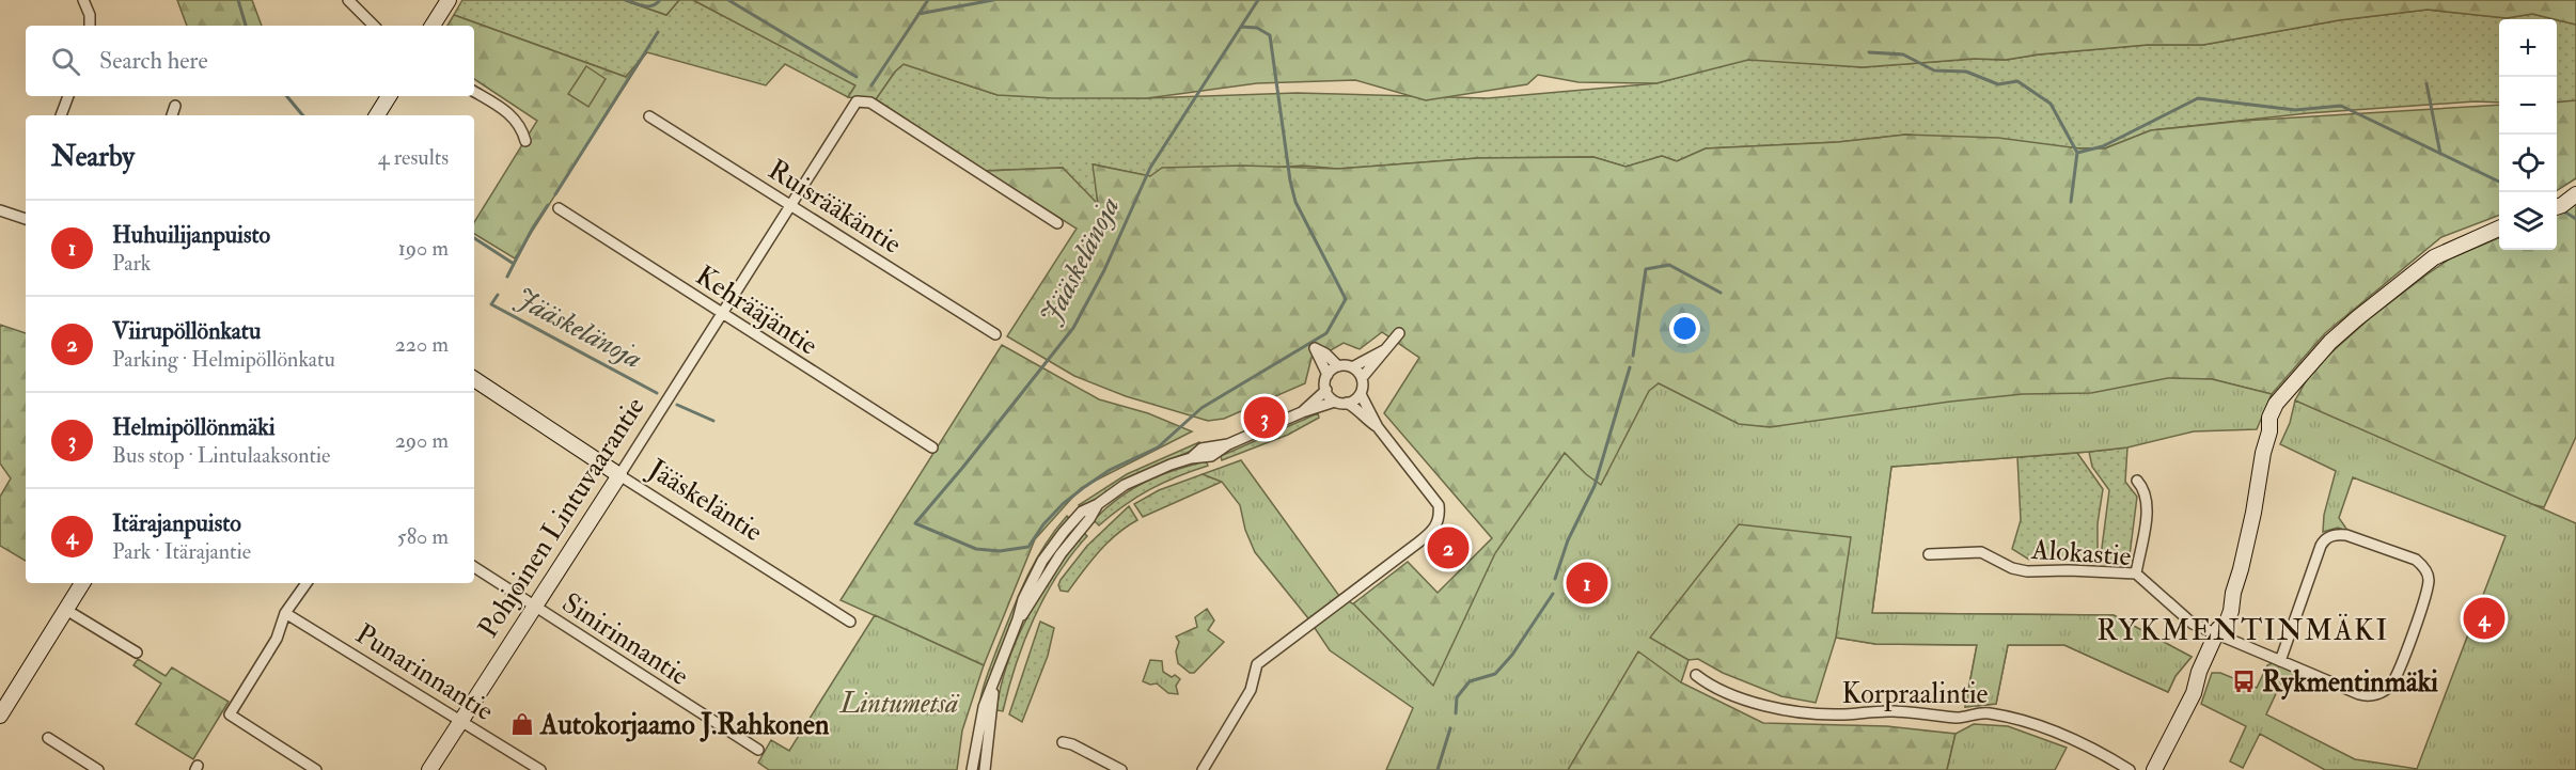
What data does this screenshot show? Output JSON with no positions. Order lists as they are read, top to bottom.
{
  "streets": {
    "street": [
      "Ruisrääkäntie",
      "Kehrääjäntie",
      "Jääskeläntie",
      "Pohjoinen Lintuvaarantie",
      "Alokastie",
      "Sinirinnantie",
      "Punarinnantie",
      "Korpraalintie"
    ]
  },
  "crossings": [
    ["Ruisrääkäntie", "Pohjoinen Lintuvaarantie"],
    ["Kehrääjäntie", "Pohjoinen Lintuvaarantie"],
    ["Jääskeläntie", "Pohjoinen Lintuvaarantie"],
    ["Pohjoinen Lintuvaarantie", "Sinirinnantie"],
    ["Pohjoinen Lintuvaarantie", "Punarinnantie"]
  ],
  "districts": ["RYKMENTINMÄKI"],
  "water": ["Jääskelänoja"],
  "parks": ["Lintumetsä"],
  "places": {
    "bus stop": ["Rykmentinmäki"],
    "shop": ["Autokorjaamo J.Rahkonen"]
  },
  "page": {
    "map_buttons": ["+", "−"],
    "search": "Search here",
    "heading": ["Nearby", "4 results"],
    "list": [
      {
        "mark": "1",
        "name": "Huhuilijanpuisto",
        "note": "Park",
        "value": "190 m"
      },
      {
        "mark": "2",
        "name": "Viirupöllönkatu",
        "note": "Parking · Helmipöllönkatu",
        "value": "220 m"
      },
      {
        "mark": "3",
        "name": "Helmipöllönmäki",
        "note": "Bus stop · Lintulaaksontie",
        "value": "290 m"
      },
      {
        "mark": "4",
        "name": "Itärajanpuisto",
        "note": "Park · Itärajantie",
        "value": "580 m"
      }
    ],
    "pins": [
      "3",
      "2",
      "1",
      "4"
    ]
  }
}
